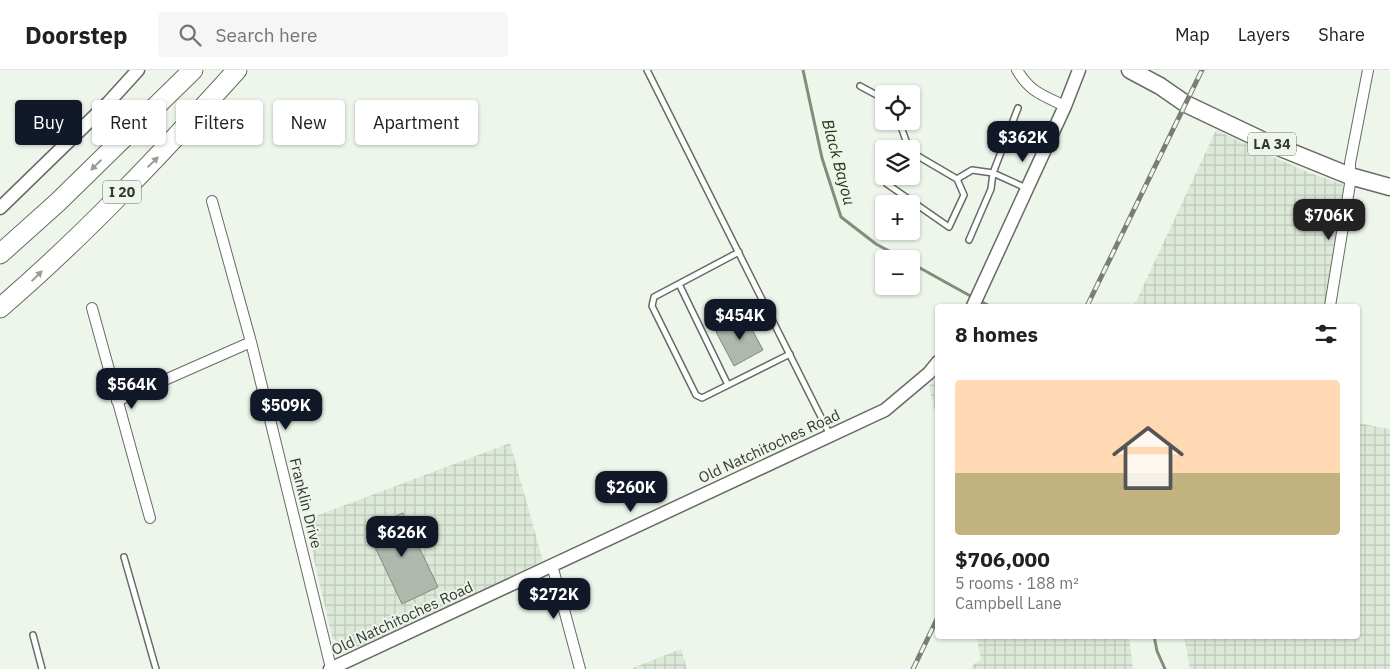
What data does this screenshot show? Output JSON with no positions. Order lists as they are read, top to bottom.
{
  "streets": {
    "highway": ["I 20"],
    "main road": ["LA 34"],
    "street": ["Old Natchitoches Road", "Franklin Drive"]
  },
  "crossings": [
    ["Old Natchitoches Road", "Franklin Drive"]
  ],
  "water": ["Black Bayou"],
  "page": {
    "header": "Doorstep",
    "search": "Search here",
    "nav": ["Map", "Layers", "Share"],
    "map_buttons": ["+", "−"],
    "chip": [
      "Buy",
      "Rent",
      "Filters",
      "New",
      "Apartment"
    ],
    "price": [
      "$362K",
      "$706K",
      "$454K",
      "$564K",
      "$509K",
      "$260K",
      "$626K",
      "$272K"
    ],
    "heading": "8 homes",
    "list": [
      {
        "name": "$706,000",
        "note": "5 rooms · 188 m² · Campbell Lane"
      }
    ]
  }
}
